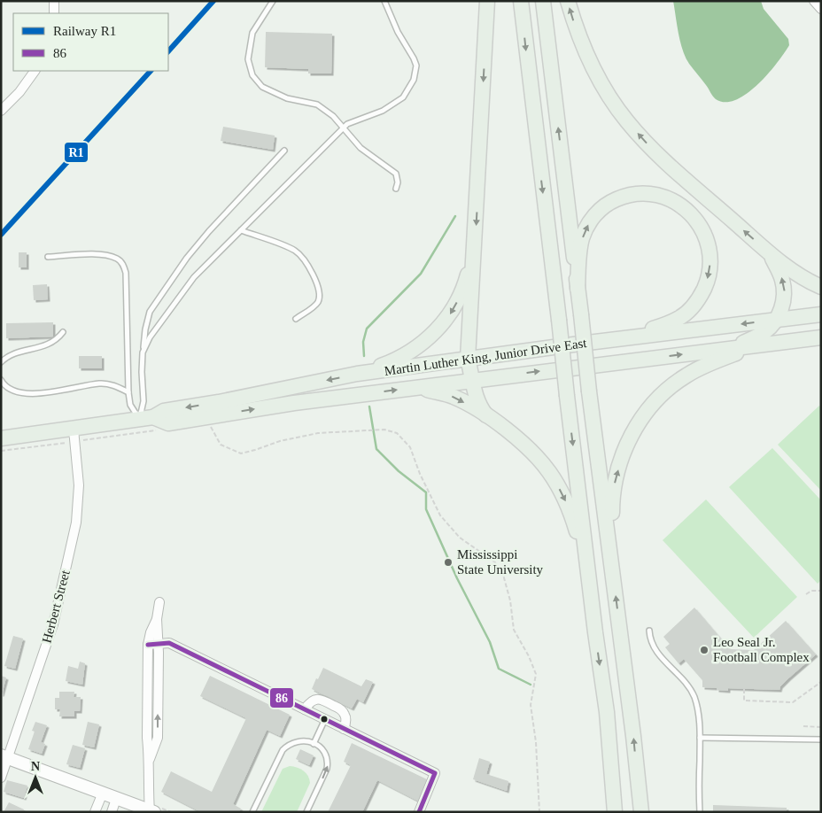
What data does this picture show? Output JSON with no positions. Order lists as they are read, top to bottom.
{
  "streets": {
    "main road": ["Martin Luther King, Junior Drive East"],
    "street": ["Herbert Street"]
  },
  "crossings": [
    ["Martin Luther King, Junior Drive East", "Herbert Street"]
  ],
  "places": ["Mississippi State University", "Leo Seal Jr. Football Complex"],
  "lines": ["rail line R1", "transit line 86"],
  "legend": ["Railway R1", "86"],
  "north": "top"
}
